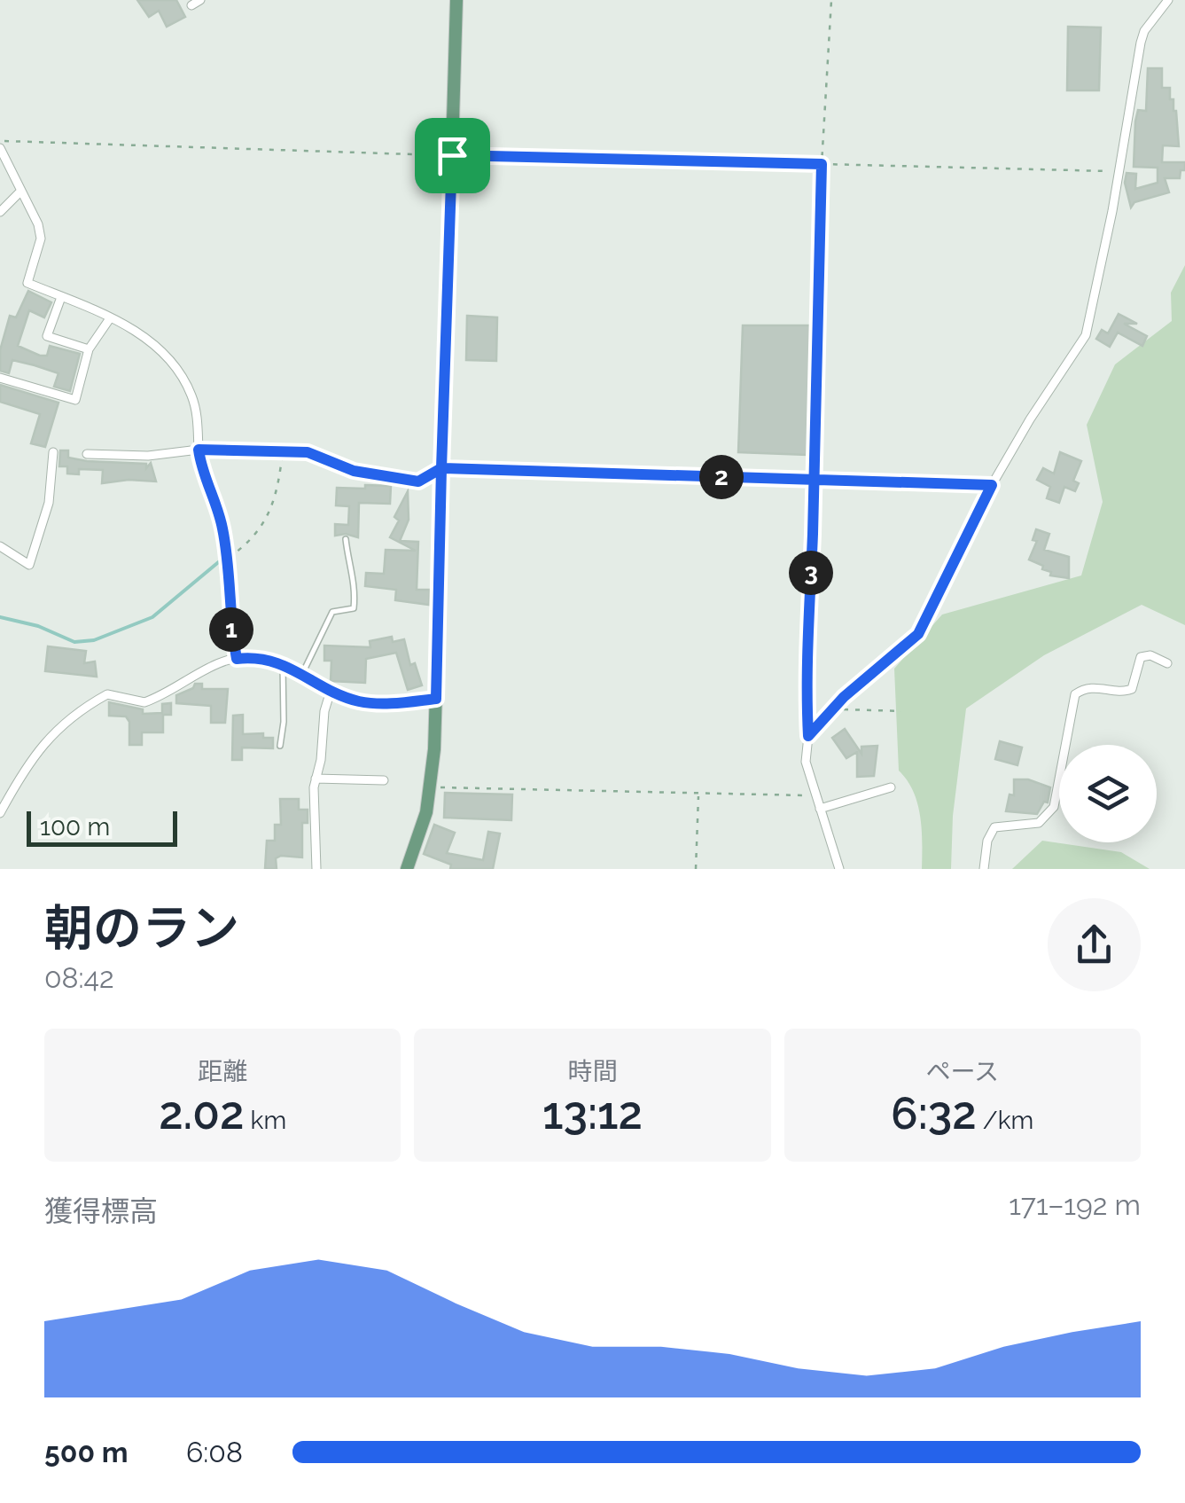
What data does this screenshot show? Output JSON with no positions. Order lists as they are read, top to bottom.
{
  "scale_bar": "100 m",
  "page": {
    "pins": ["2", "3", "1"],
    "scale": "100 m",
    "heading": ["朝のラン", "08:42"],
    "stats": [
      ["距離", "2.02 km"],
      ["時間", "13:12"],
      ["ペース", "6:32 /km"]
    ],
    "chart": ["獲得標高", "171–192 m"],
    "list": [
      {
        "name": "500 m",
        "note": "6:08"
      }
    ]
  }
}
